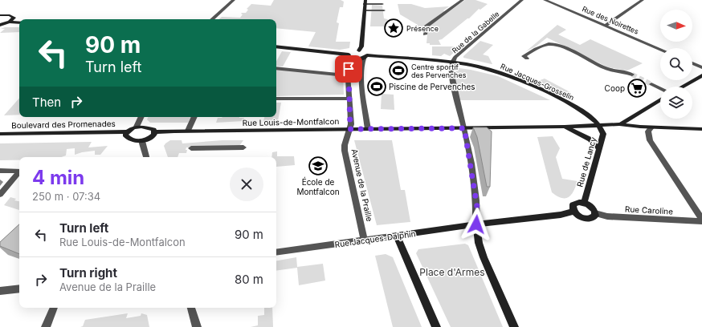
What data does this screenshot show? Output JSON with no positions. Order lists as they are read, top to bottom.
{
  "streets": {
    "street": [
      "Rue des Noirettes",
      "Rue de la Gabelle",
      "Rue Jacques-Grosselin",
      "Rue Louis-de-Montfalcon",
      "Boulevard des Promenades",
      "Rue de Lancy",
      "Avenue de la Praille",
      "Rue Caroline",
      "Rue Jacques-Dalphin"
    ]
  },
  "crossings": [
    ["Rue de la Gabelle", "Rue Jacques-Grosselin"],
    ["Rue Jacques-Grosselin", "Rue Louis-de-Montfalcon"],
    ["Rue Jacques-Grosselin", "Rue de Lancy"],
    ["Rue Jacques-Grosselin", "Avenue de la Praille"],
    ["Rue Louis-de-Montfalcon", "Rue de Lancy"],
    ["Rue Louis-de-Montfalcon", "Avenue de la Praille"],
    ["Avenue de la Praille", "Rue Jacques-Dalphin"]
  ],
  "parks": ["Place d'Armes"],
  "places": {
    "place": ["Présence"],
    "sports": ["Centre sportif des Pervenches", "Piscine de Pervenches"],
    "supermarket": ["Coop"],
    "school or university": ["École de Montfalcon"]
  },
  "north": "right",
  "page": {
    "turn": ["90 m", "Turn left"],
    "then": "Then",
    "heading": ["4 min", "250 m · 07:34"],
    "list": [
      {
        "name": "Turn left",
        "note": "Rue Louis-de-Montfalcon",
        "value": "90 m"
      },
      {
        "name": "Turn right",
        "note": "Avenue de la Praille",
        "value": "80 m"
      }
    ]
  }
}
